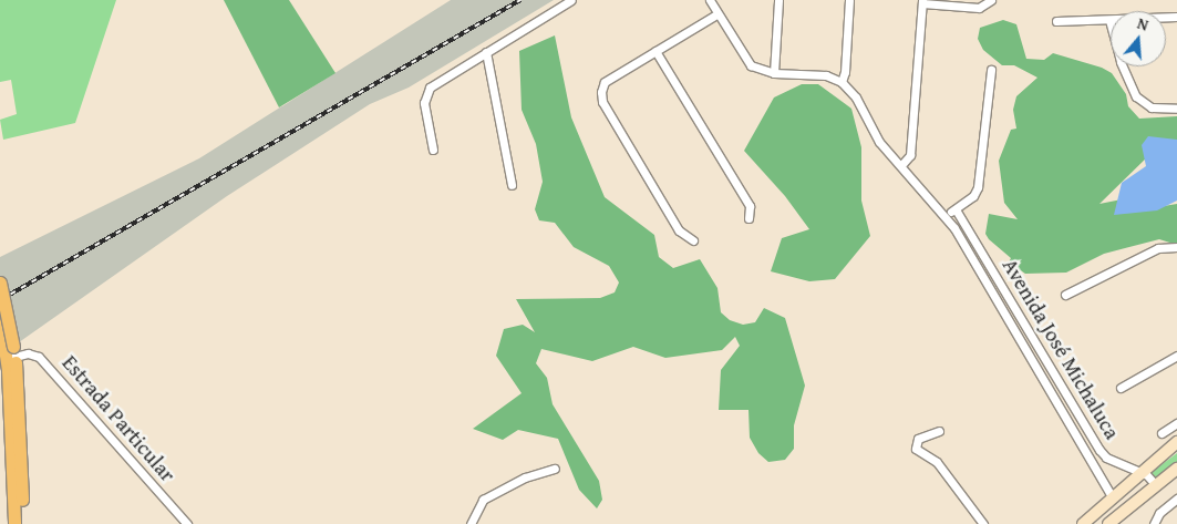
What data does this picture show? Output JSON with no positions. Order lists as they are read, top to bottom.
{
  "streets": {
    "street": ["Avenida José Michaluca", "Estrada Particular"]
  },
  "north": "top"
}
